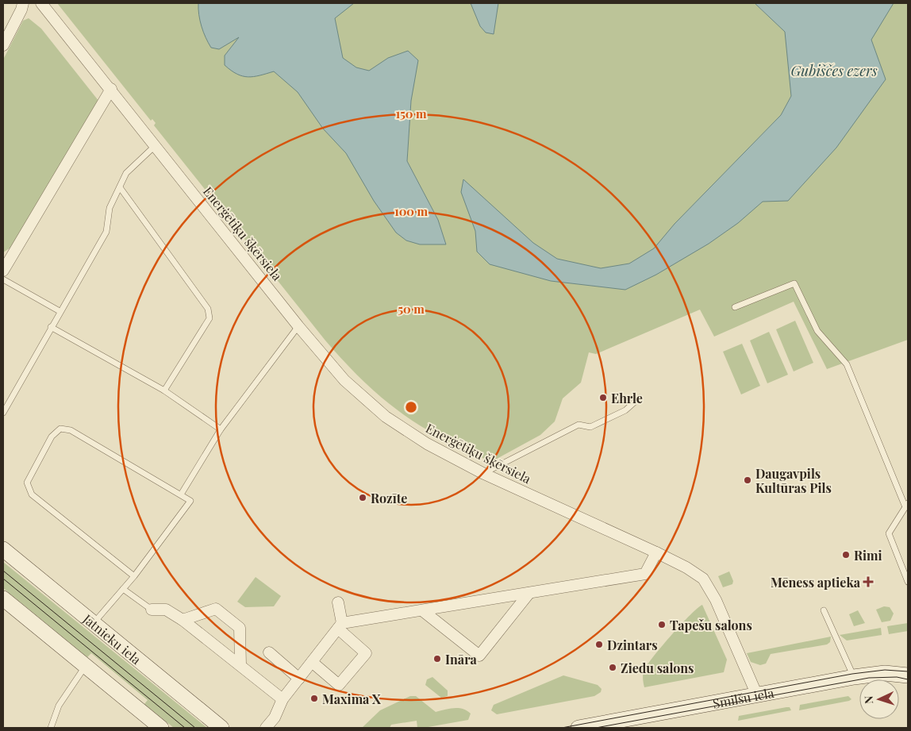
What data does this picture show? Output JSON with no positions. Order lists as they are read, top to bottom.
{
  "streets": {
    "street": ["Enerģētiķu šķērsiela", "Jātnieku iela", "Smilšu iela"]
  },
  "crossings": [
    ["Enerģētiķu šķērsiela", "Smilšu iela"]
  ],
  "water": ["Gubiščes ezers"],
  "places": {
    "other": [
      "Ehrle",
      "Daugavpils Kultūras Pils",
      "Rozīte",
      "Rimi",
      "Tapešu salons",
      "Dzintars",
      "Ināra",
      "Ziedu salons",
      "Maxima X"
    ],
    "health": ["Mēness aptieka"]
  },
  "north": "left",
  "rings": ["150 m", "100 m", "50 m"]
}
